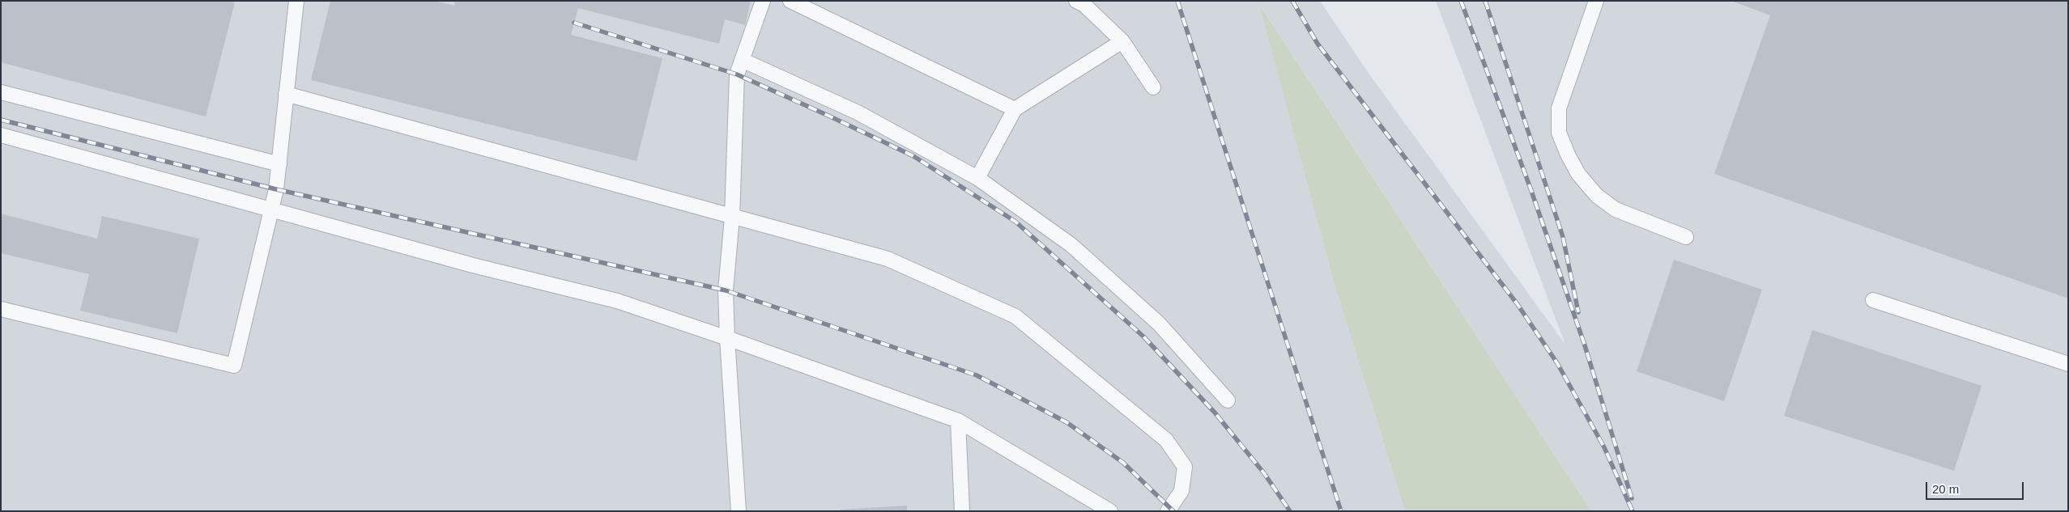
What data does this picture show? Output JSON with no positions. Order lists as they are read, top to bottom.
{
  "scale_bar": "20 m"
}
